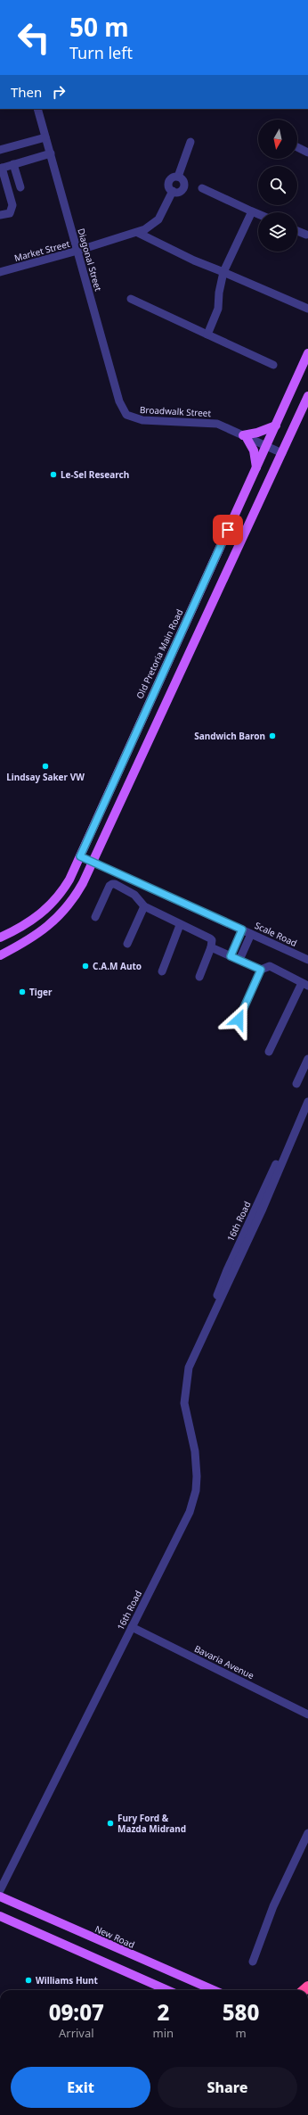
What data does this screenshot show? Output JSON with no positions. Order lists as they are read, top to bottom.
{
  "streets": {
    "main road": ["Old Pretoria Main Road", "New Road"],
    "street": [
      "Market Street",
      "Diagonal Street",
      "Broadwalk Street",
      "Scale Road",
      "16th Road",
      "Bavaria Avenue"
    ]
  },
  "crossings": [
    ["Market Street", "Diagonal Street"],
    ["Diagonal Street", "Broadwalk Street"],
    ["Broadwalk Street", "Old Pretoria Main Road"],
    ["Old Pretoria Main Road", "Scale Road"],
    ["16th Road", "Bavaria Avenue"]
  ],
  "places": [
    "Le-Sel Research",
    "Sandwich Baron",
    "Lindsay Saker VW",
    "C.A.M Auto",
    "Tiger",
    "Fury Ford & Mazda Midrand",
    "Williams Hunt"
  ],
  "north": "bottom",
  "page": {
    "turn": ["50 m", "Turn left"],
    "then": "Then",
    "eta": [
      "09:07",
      "Arrival",
      "2",
      "min",
      "580",
      "m"
    ],
    "buttons": ["Exit", "Share"]
  }
}
